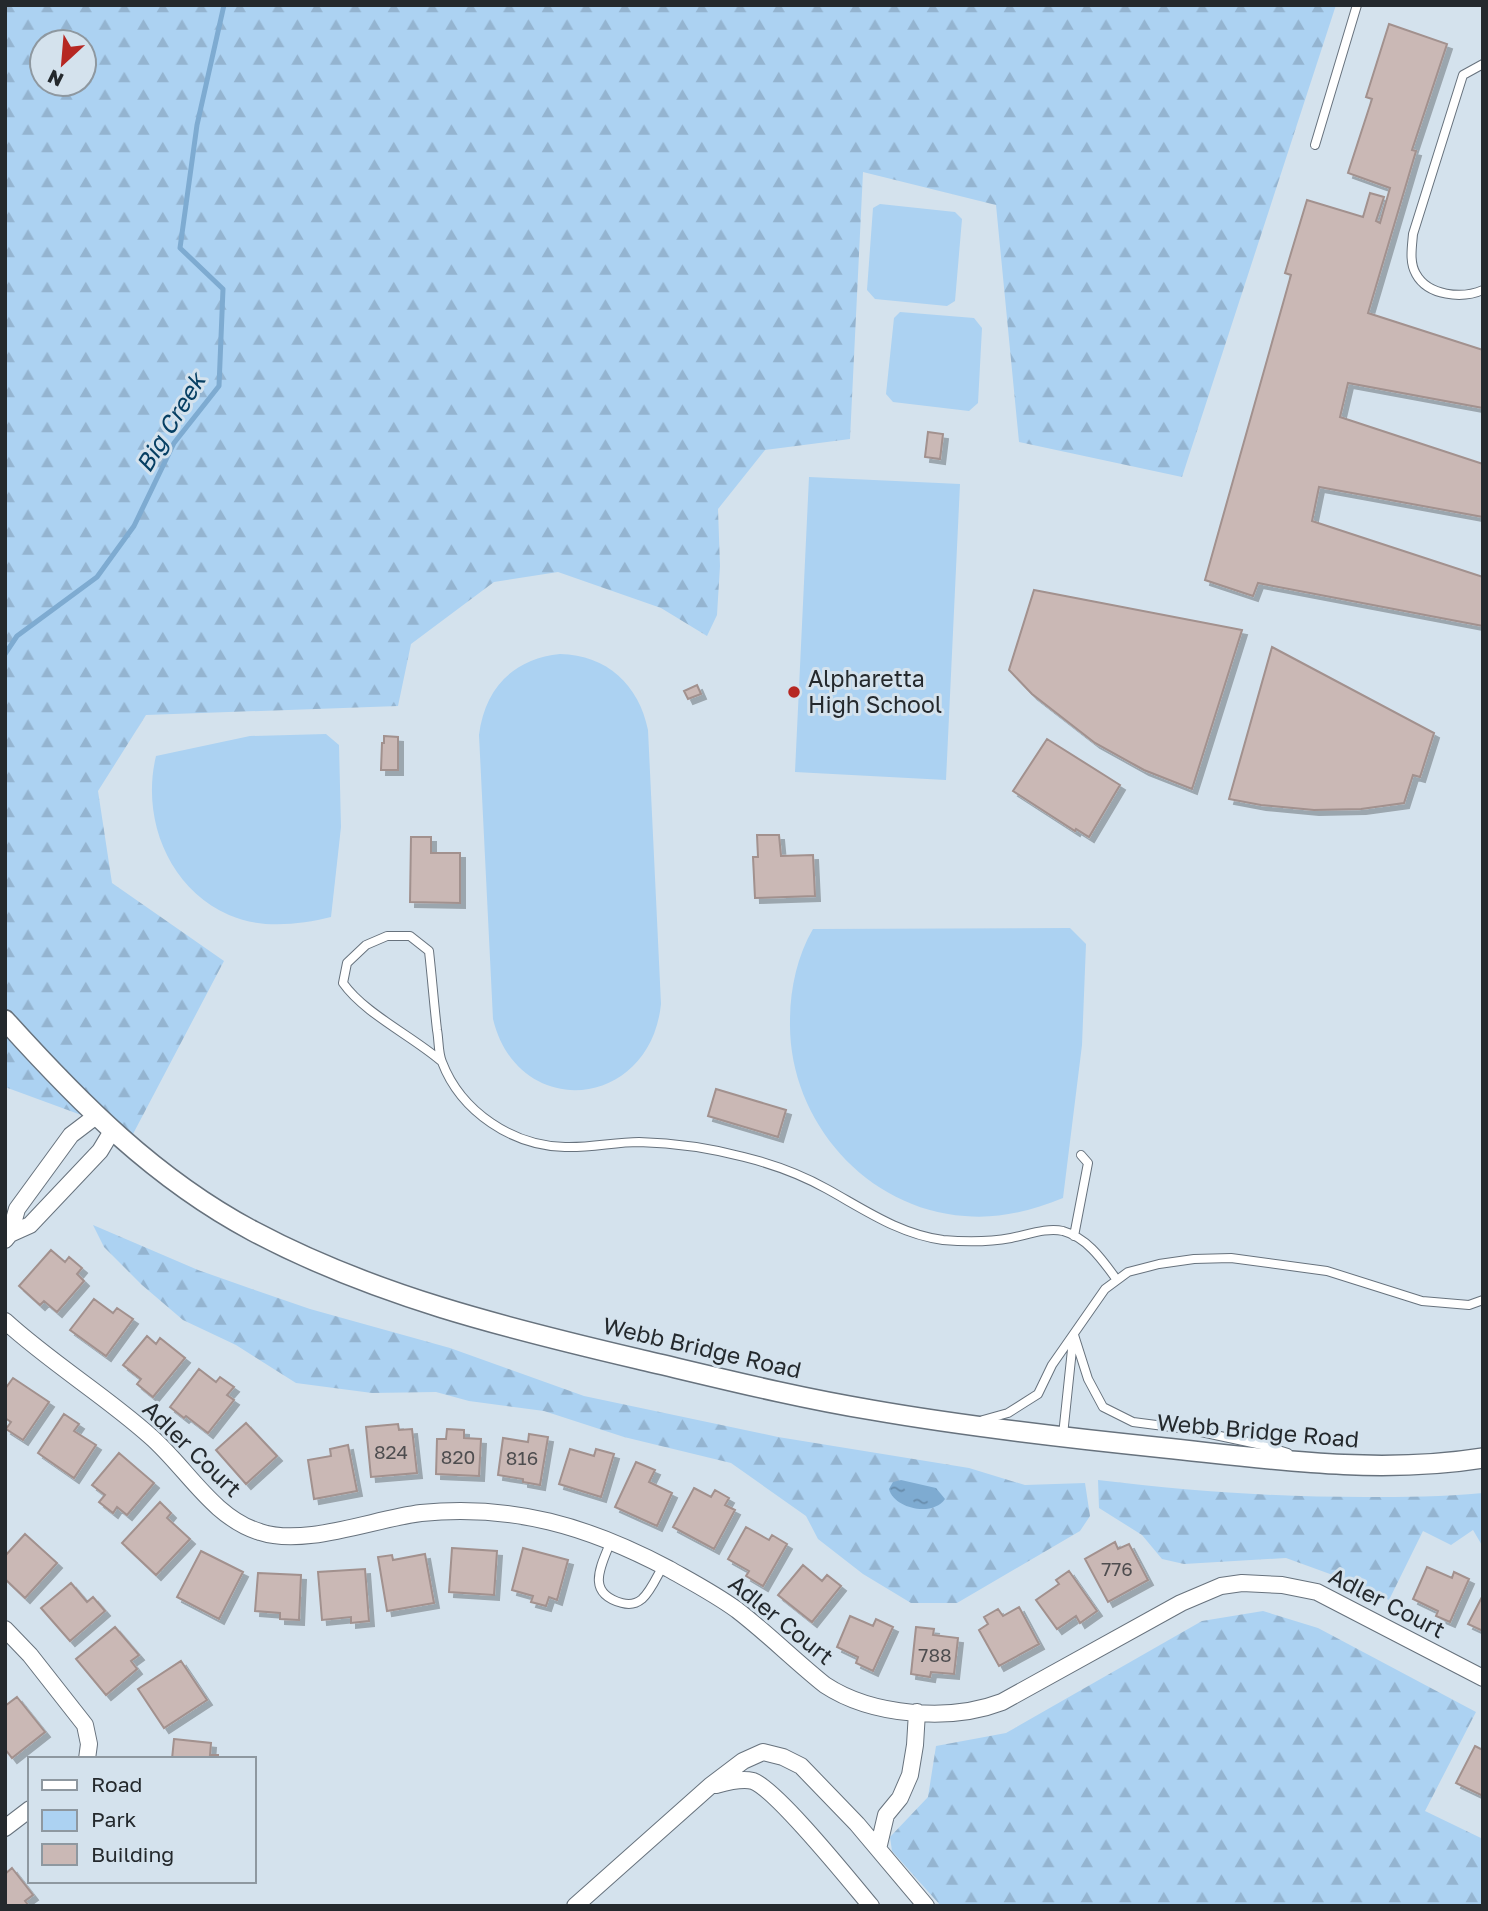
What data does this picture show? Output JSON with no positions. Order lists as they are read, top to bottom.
{
  "streets": {
    "street": ["Webb Bridge Road", "Adler Court"]
  },
  "water": ["Big Creek"],
  "places": ["Alpharetta High School"],
  "house_numbers": [
    "824",
    "820",
    "816",
    "776",
    "788"
  ],
  "legend": ["Road", "Park", "Building"],
  "north": "bottom left"
}
